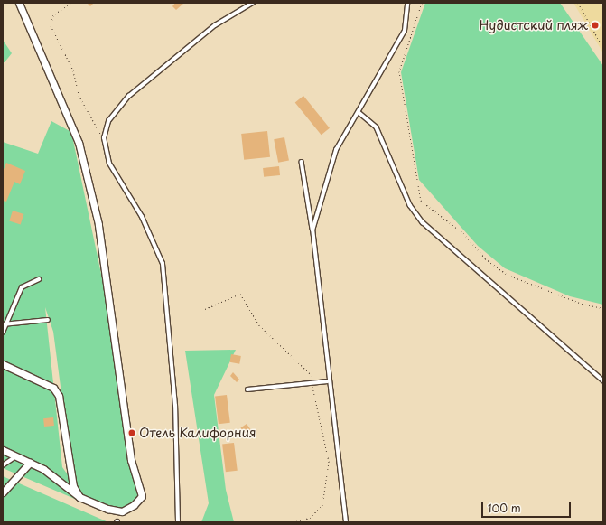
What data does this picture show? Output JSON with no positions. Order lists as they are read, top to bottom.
{
  "places": ["Нудистский пляж", "Отель Калифорния"],
  "scale_bar": "100 m"
}
